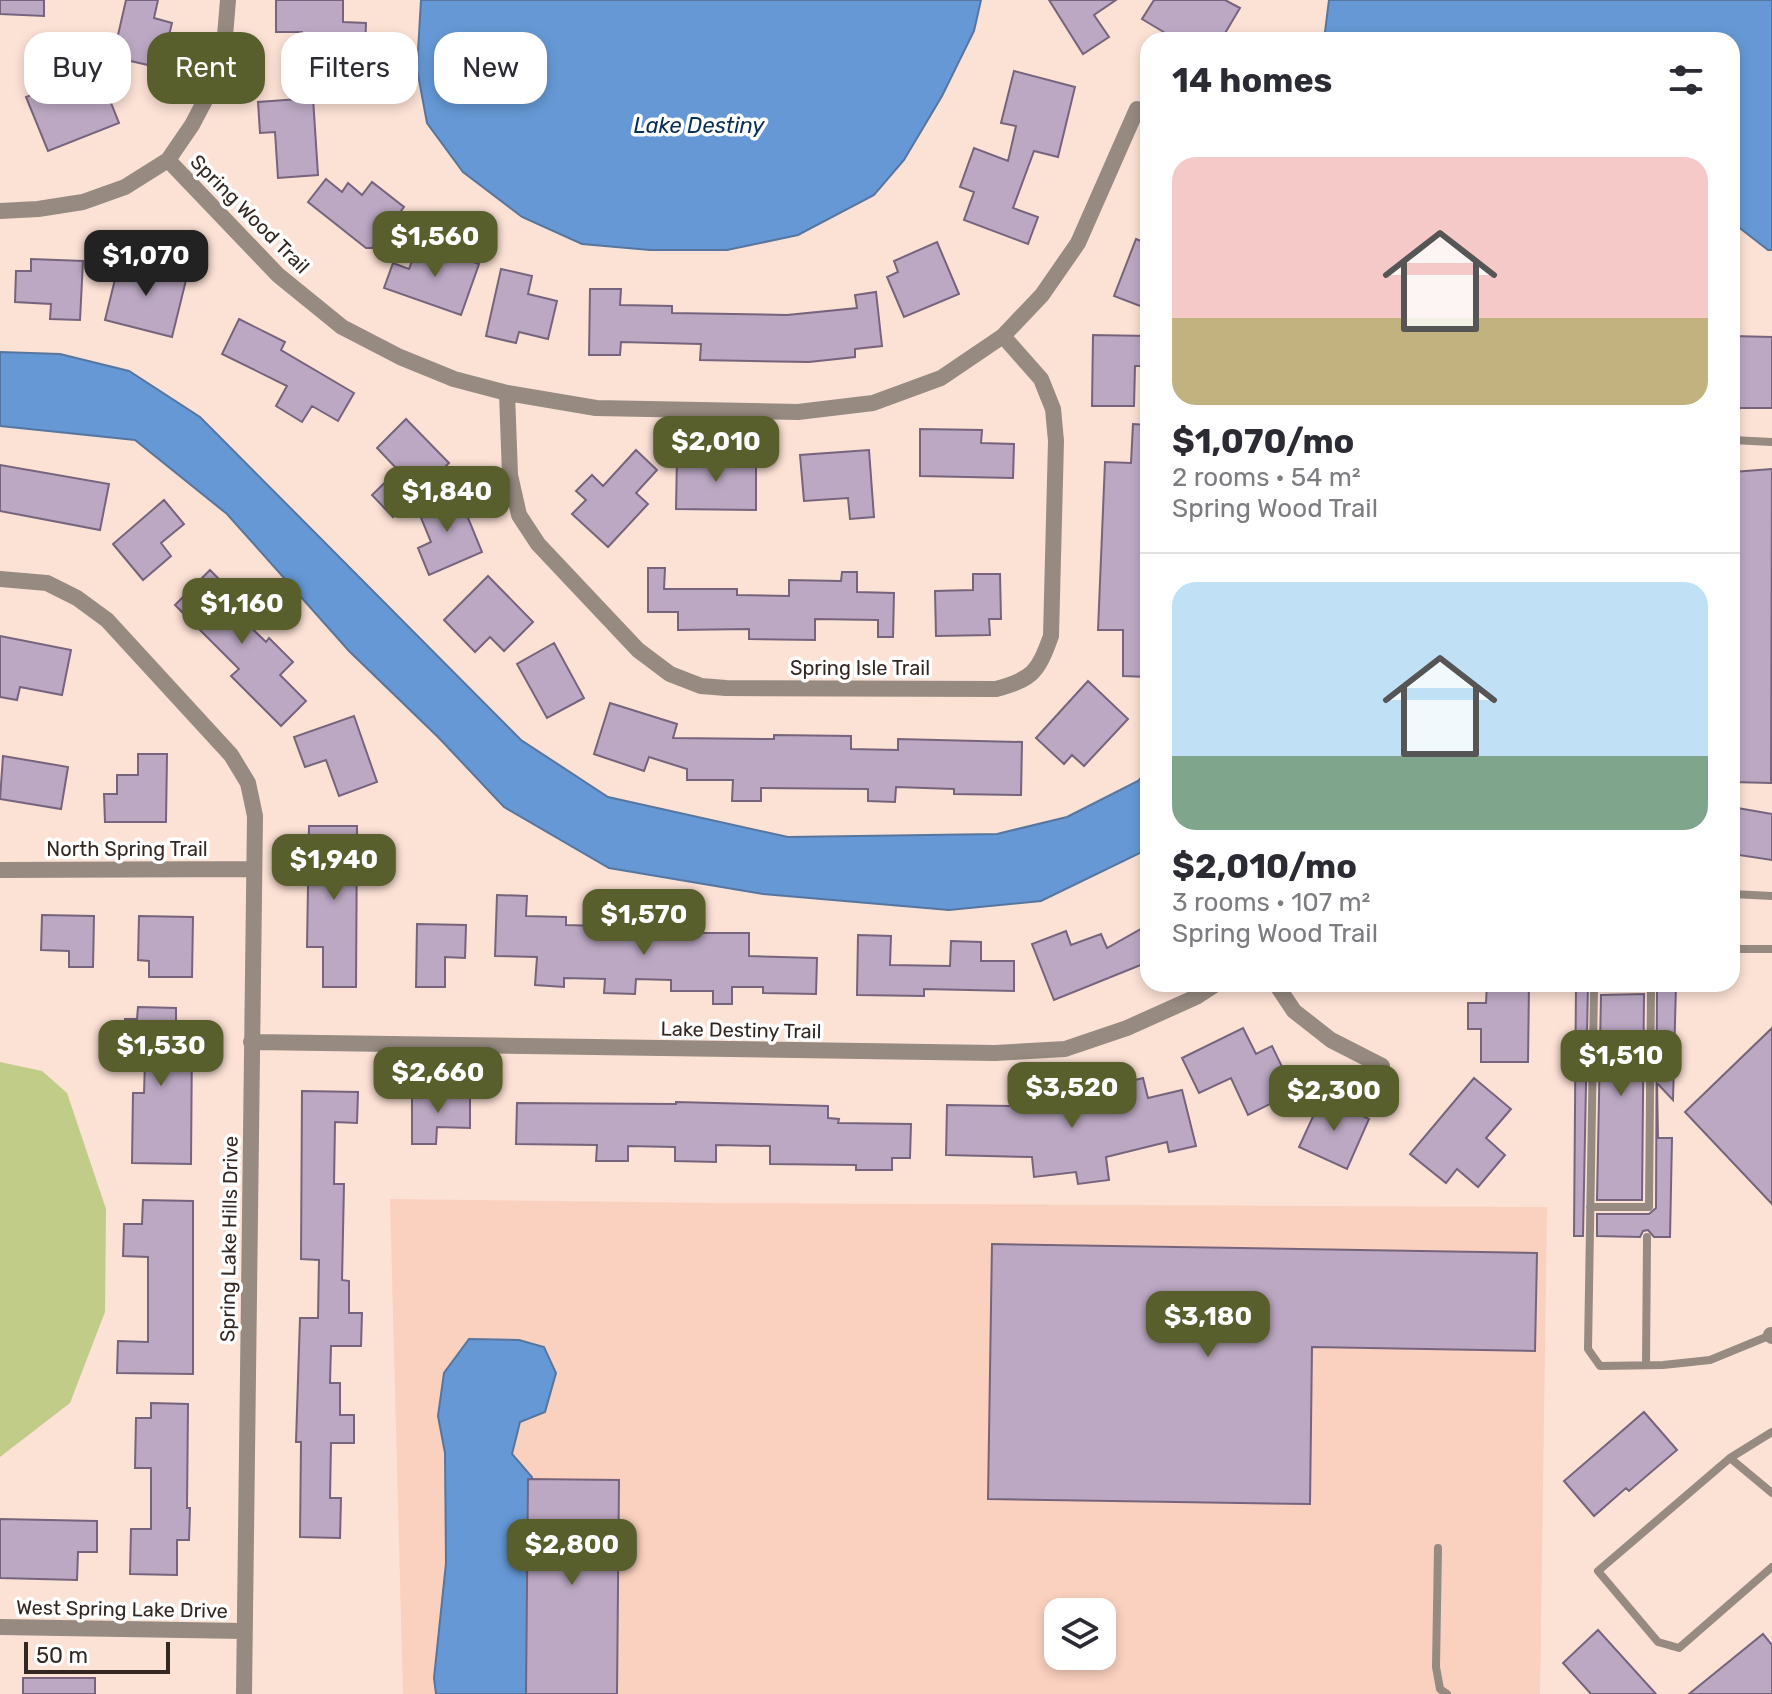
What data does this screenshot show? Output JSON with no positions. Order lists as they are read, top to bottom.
{
  "streets": {
    "street": [
      "Spring Wood Trail",
      "Spring Isle Trail",
      "North Spring Trail",
      "Lake Destiny Trail",
      "Spring Lake Hills Drive",
      "West Spring Lake Drive"
    ]
  },
  "crossings": [
    ["Spring Wood Trail", "Spring Isle Trail"],
    ["North Spring Trail", "Spring Lake Hills Drive"],
    ["Lake Destiny Trail", "Spring Lake Hills Drive"],
    ["Spring Lake Hills Drive", "West Spring Lake Drive"]
  ],
  "water": ["Lake Destiny"],
  "scale_bar": "50 m",
  "page": {
    "chip": [
      "Buy",
      "Rent",
      "Filters",
      "New"
    ],
    "heading": "14 homes",
    "list": [
      {
        "name": "$1,070/mo",
        "note": "2 rooms · 54 m² · Spring Wood Trail"
      },
      {
        "name": "$2,010/mo",
        "note": "3 rooms · 107 m² · Spring Wood Trail"
      }
    ],
    "price": [
      "$1,560",
      "$1,070",
      "$2,010",
      "$1,840",
      "$1,160",
      "$1,940",
      "$1,570",
      "$1,530",
      "$1,510",
      "$2,660",
      "$3,520",
      "$2,300",
      "$3,180",
      "$2,800"
    ],
    "scale": "50 m"
  }
}
